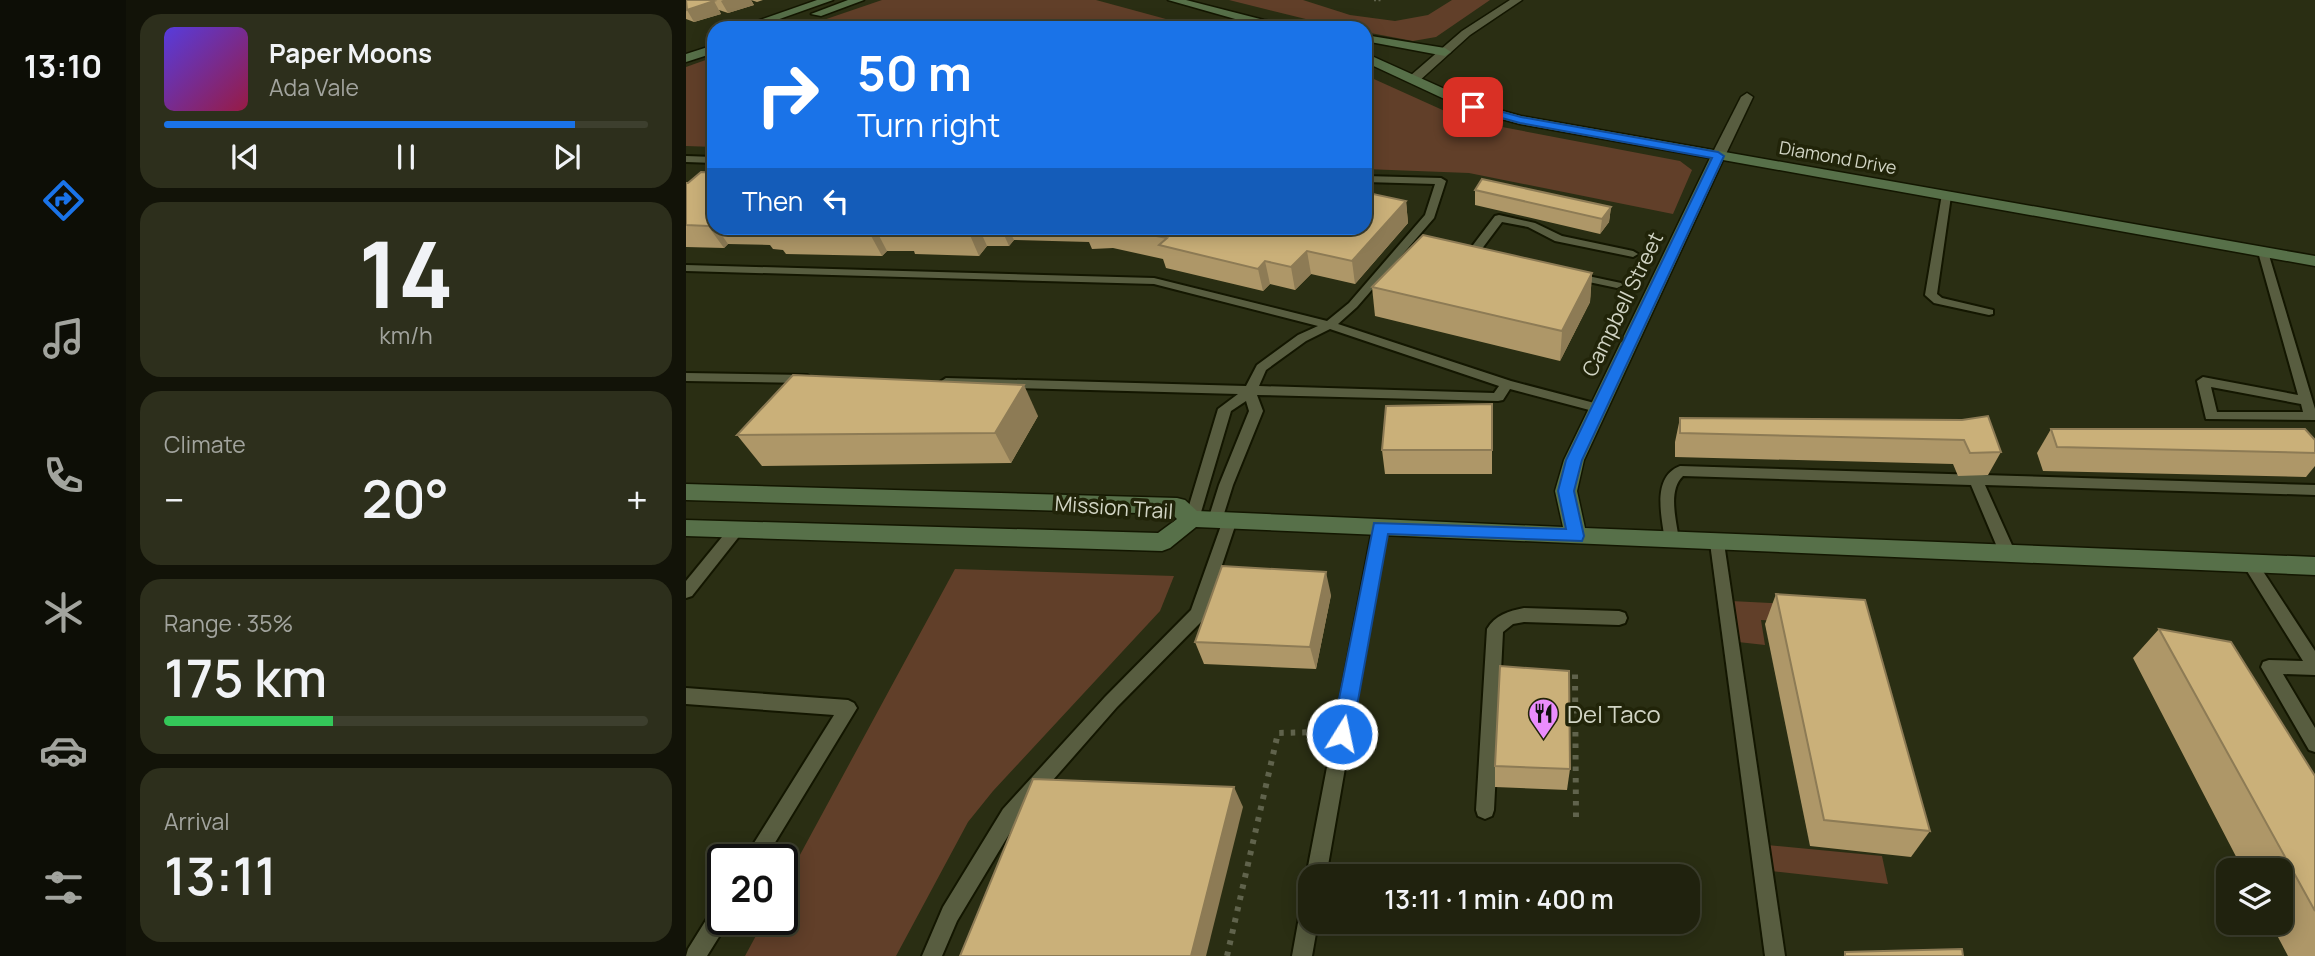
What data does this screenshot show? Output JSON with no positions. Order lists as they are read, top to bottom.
{
  "streets": {
    "street": ["Diamond Drive", "Campbell Street", "Mission Trail"]
  },
  "crossings": [
    ["Diamond Drive", "Campbell Street"]
  ],
  "places": {
    "restaurant": ["Del Taco"]
  },
  "page": {
    "tabs": "13:10",
    "turn": ["50 m", "Turn right"],
    "song": ["Paper Moons", "Ada Vale"],
    "then": "Then",
    "tile": [
      ["14", "km/h"],
      "Climate",
      ["Range · 35%", "175 km"],
      ["Arrival", "13:11"]
    ],
    "heat": ["−", "20°", "+"],
    "limit": "20",
    "trip": "13:11 · 1 min · 400 m"
  }
}
